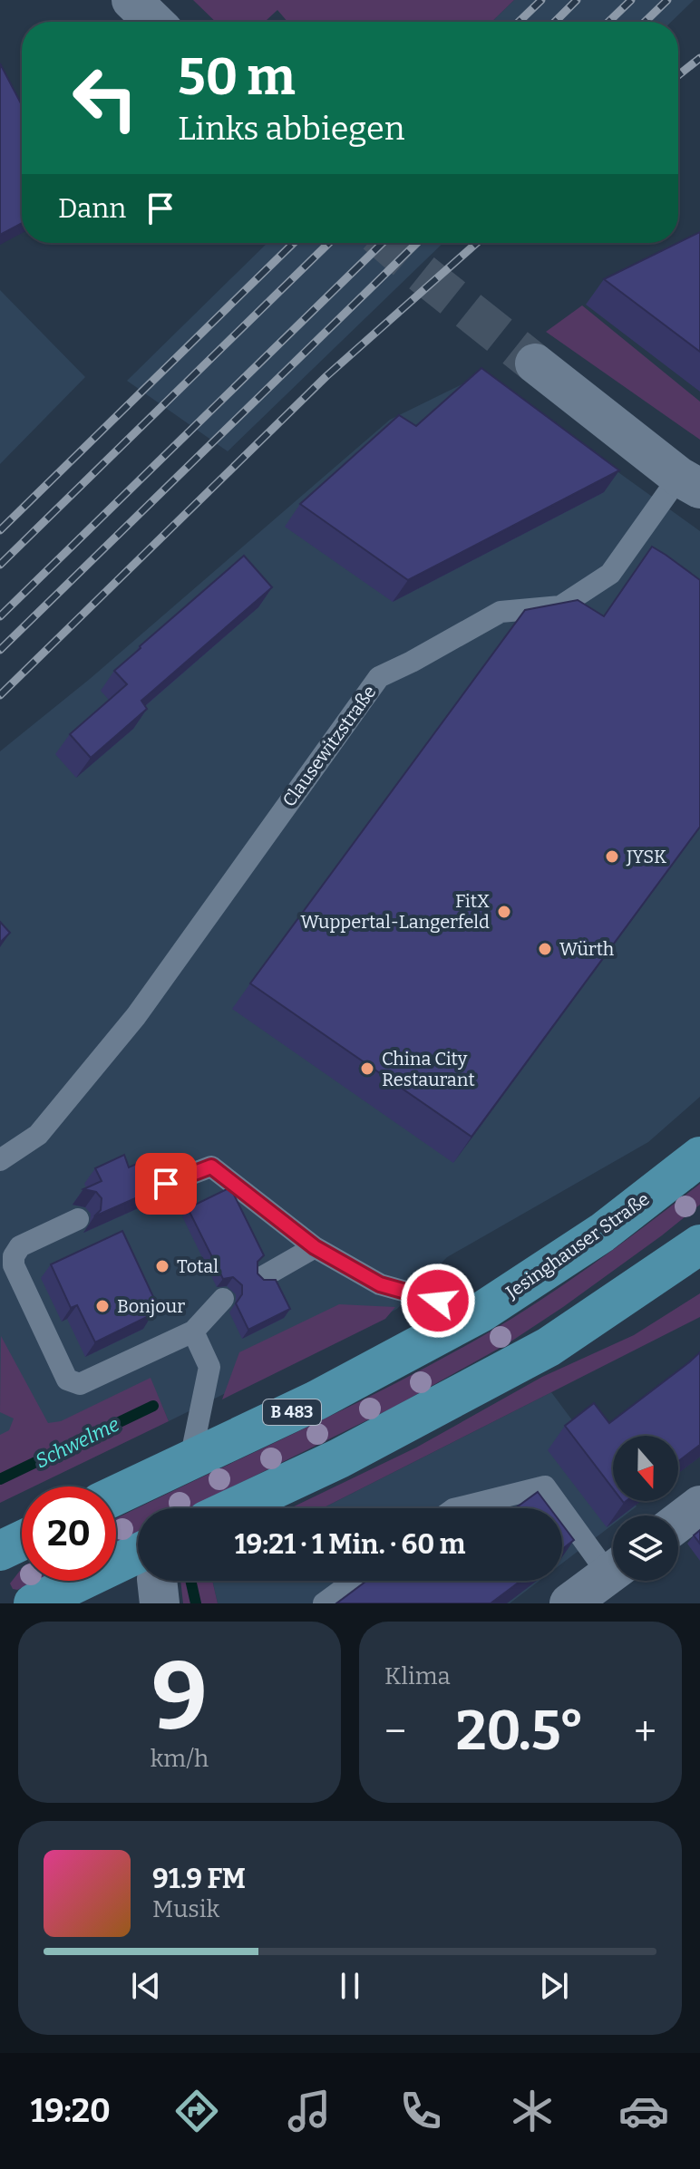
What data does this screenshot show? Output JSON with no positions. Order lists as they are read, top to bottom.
{
  "streets": {
    "main road": ["Jesinghauser Straße", "B 483"],
    "lane": ["Clausewitzstraße"]
  },
  "water": ["Schwelme"],
  "places": [
    "JYSK",
    "FitX Wuppertal-Langerfeld",
    "Würth",
    "China City Restaurant",
    "Total",
    "Bonjour"
  ],
  "north": "bottom",
  "page": {
    "turn": ["50 m", "Links abbiegen"],
    "then": "Dann",
    "limit": "20",
    "trip": "19:21 · 1 Min. · 60 m",
    "tile": [
      ["9", "km/h"],
      "Klima"
    ],
    "heat": ["−", "20.5°", "+"],
    "song": ["91.9 FM", "Musik"],
    "tabs": "19:20"
  }
}
